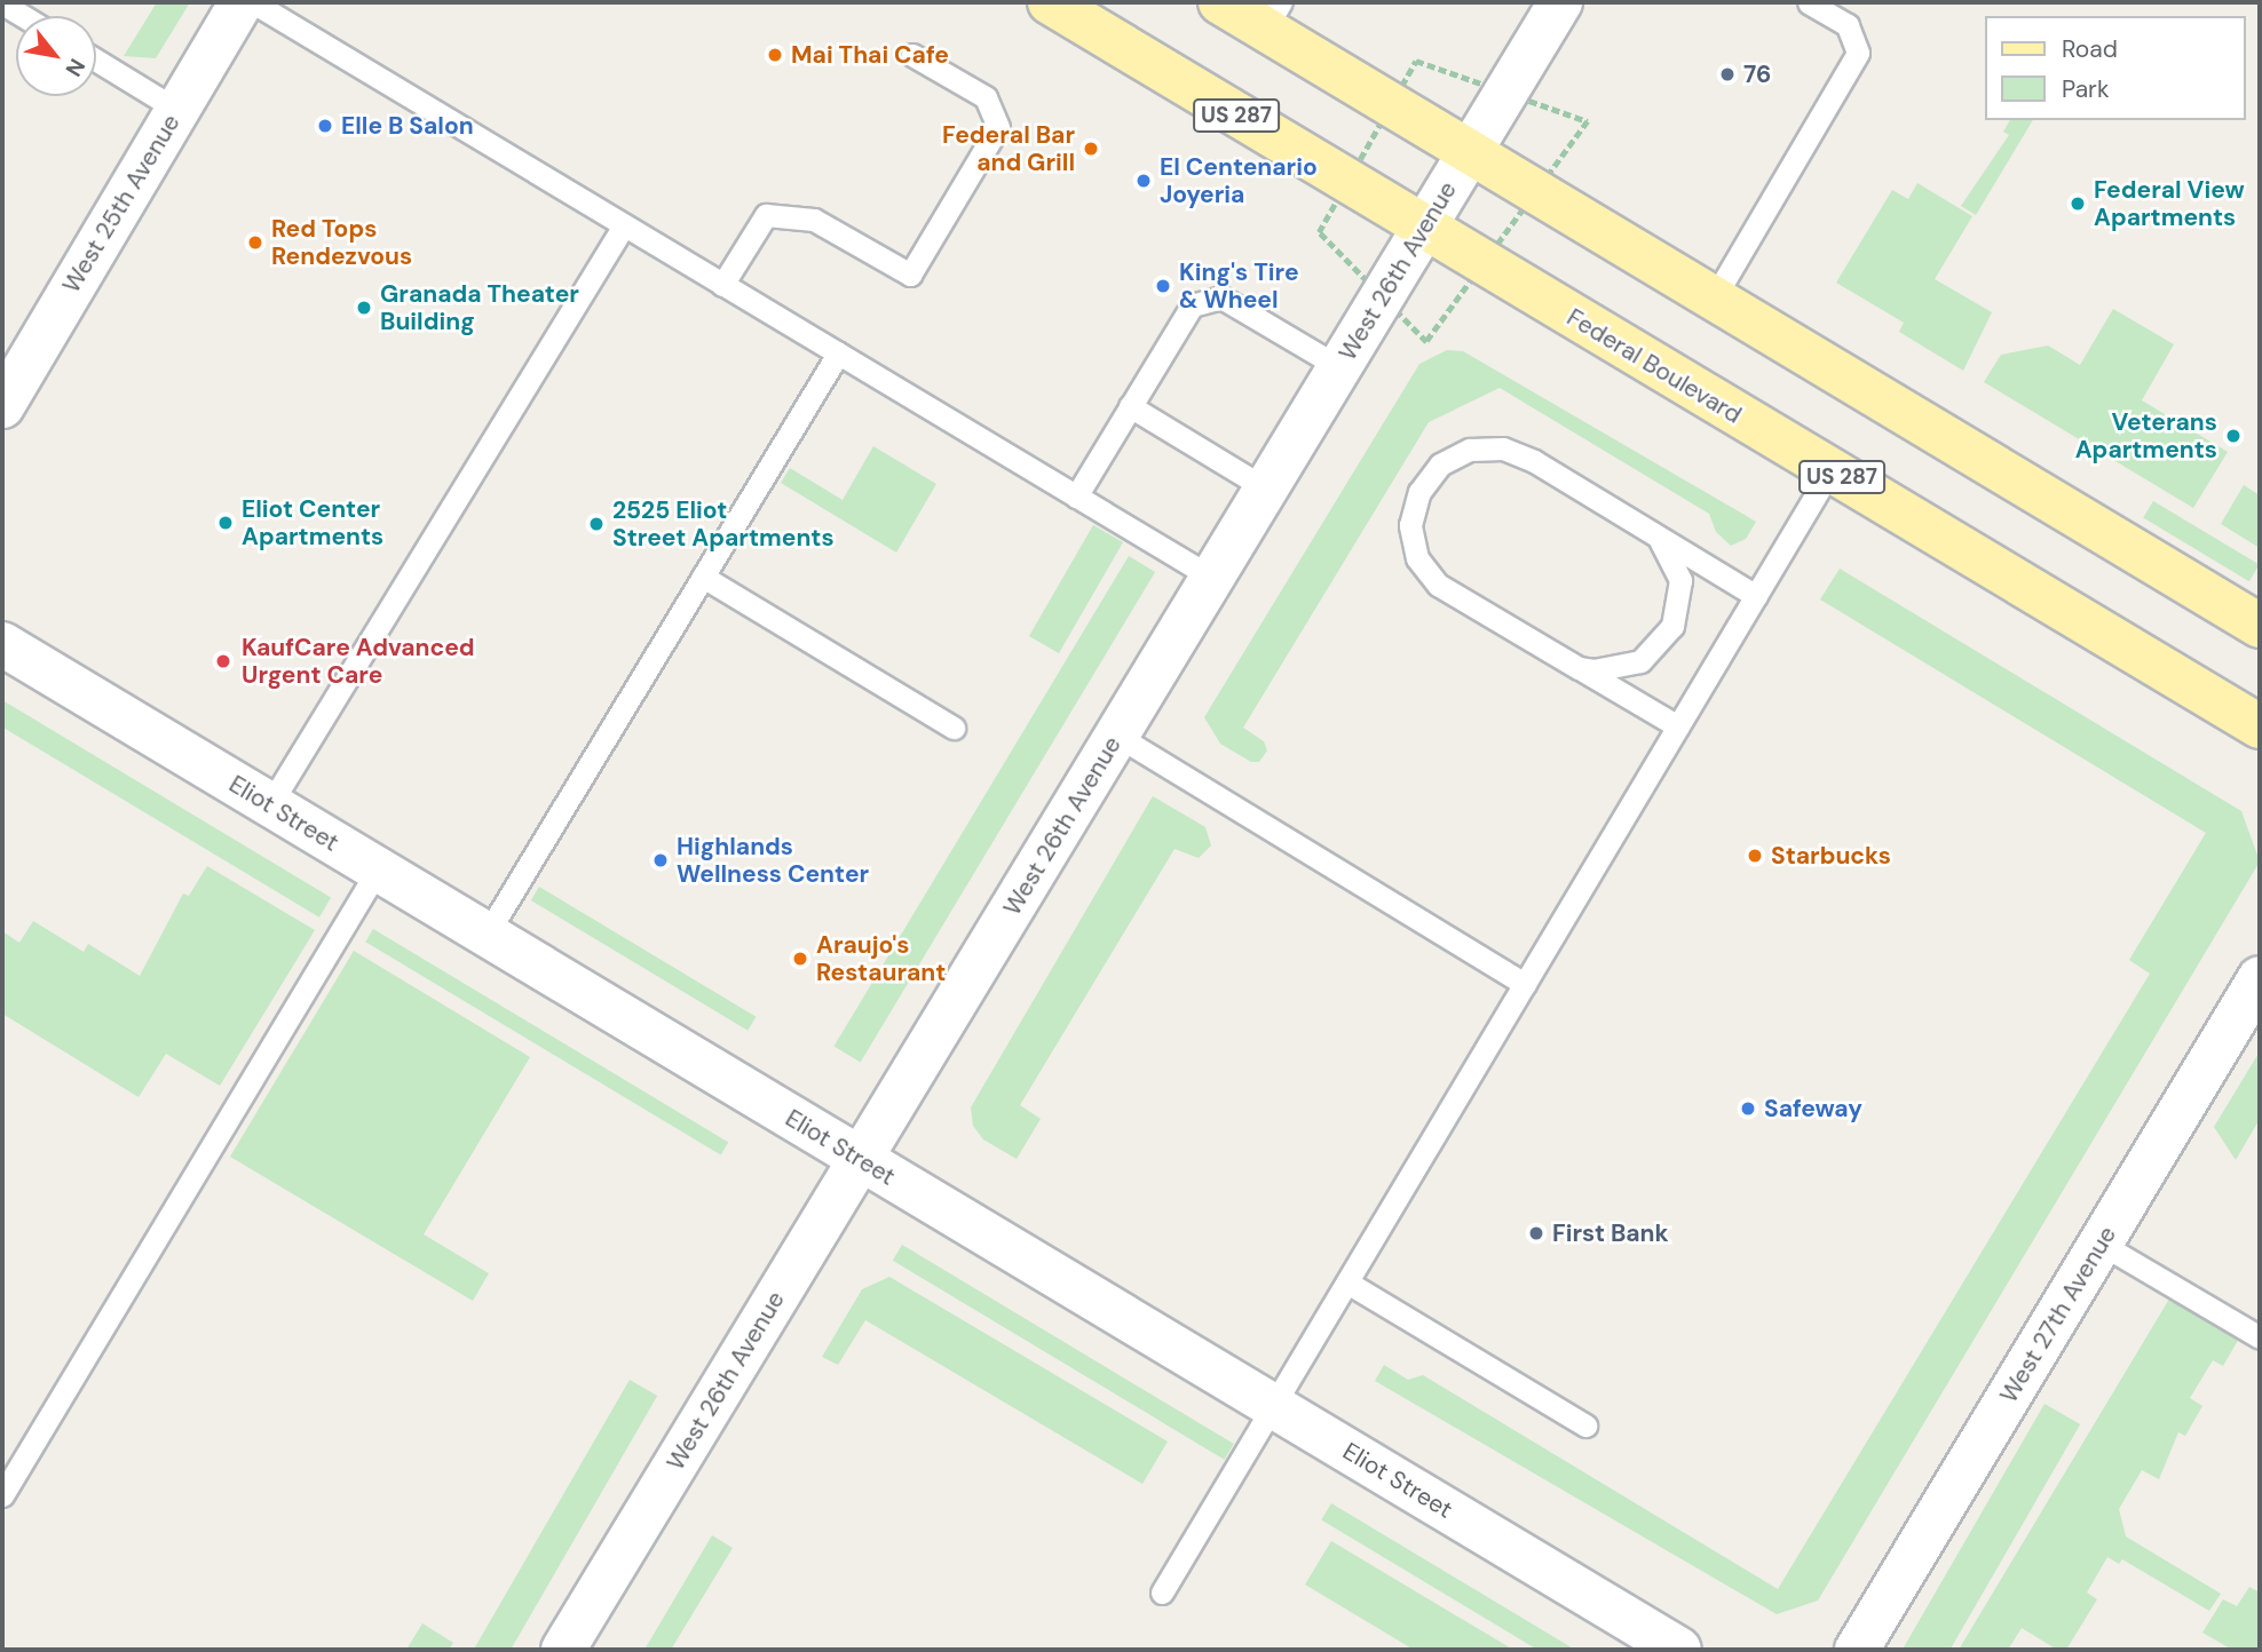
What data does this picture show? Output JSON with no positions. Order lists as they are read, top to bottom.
{
  "streets": {
    "main road": ["US 287", "Federal Boulevard"],
    "street": [
      "West 25th Avenue",
      "West 26th Avenue",
      "Eliot Street",
      "West 27th Avenue"
    ]
  },
  "crossings": [
    ["West 26th Avenue", "Federal Boulevard"],
    ["West 26th Avenue", "Eliot Street"]
  ],
  "places": [
    "Mai Thai Cafe",
    "76",
    "Elle B Salon",
    "Federal Bar and Grill",
    "El Centenario Joyeria",
    "Federal View Apartments",
    "Red Tops Rendezvous",
    "King's Tire & Wheel",
    "Granada Theater Building",
    "Veterans Apartments",
    "Eliot Center Apartments",
    "2525 Eliot Street Apartments",
    "KaufCare Advanced Urgent Care",
    "Starbucks",
    "Highlands Wellness Center",
    "Araujo's Restaurant",
    "Safeway",
    "First Bank"
  ],
  "legend": ["Road", "Park"],
  "north": "bottom right"
}
